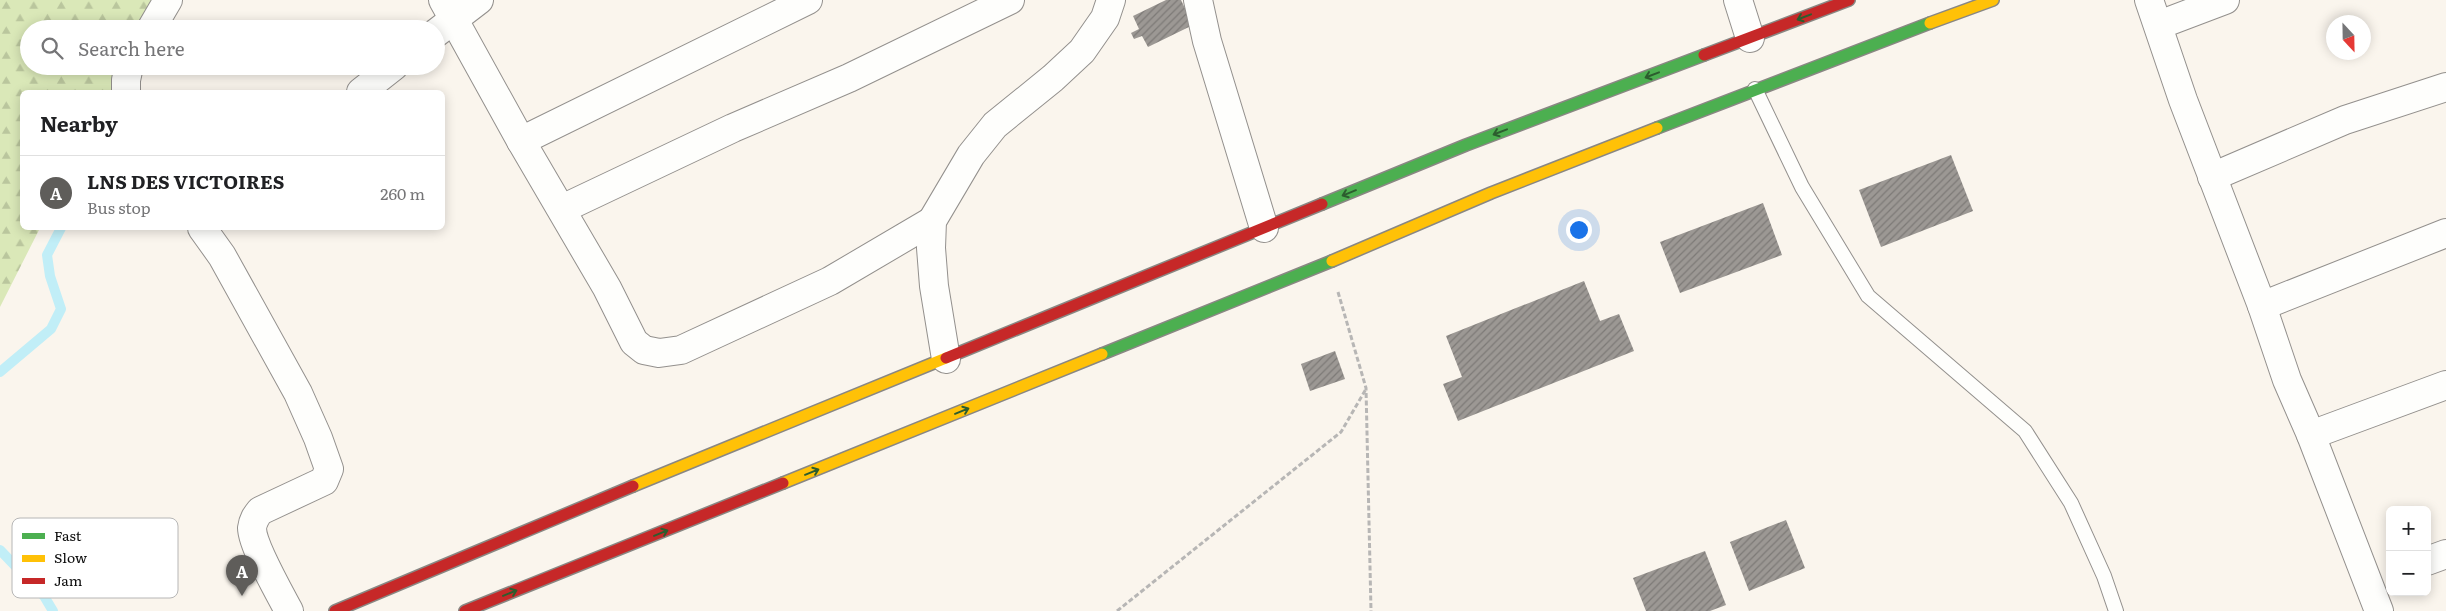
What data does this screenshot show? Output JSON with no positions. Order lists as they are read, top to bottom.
{
  "legend": ["Fast", "Slow", "Jam"],
  "north": "bottom",
  "page": {
    "search": "Search here",
    "heading": "Nearby",
    "list": [
      {
        "mark": "A",
        "name": "LNS DES VICTOIRES",
        "note": "Bus stop",
        "value": "260 m"
      }
    ],
    "map_buttons": ["+", "−"],
    "pins": "A"
  }
}
